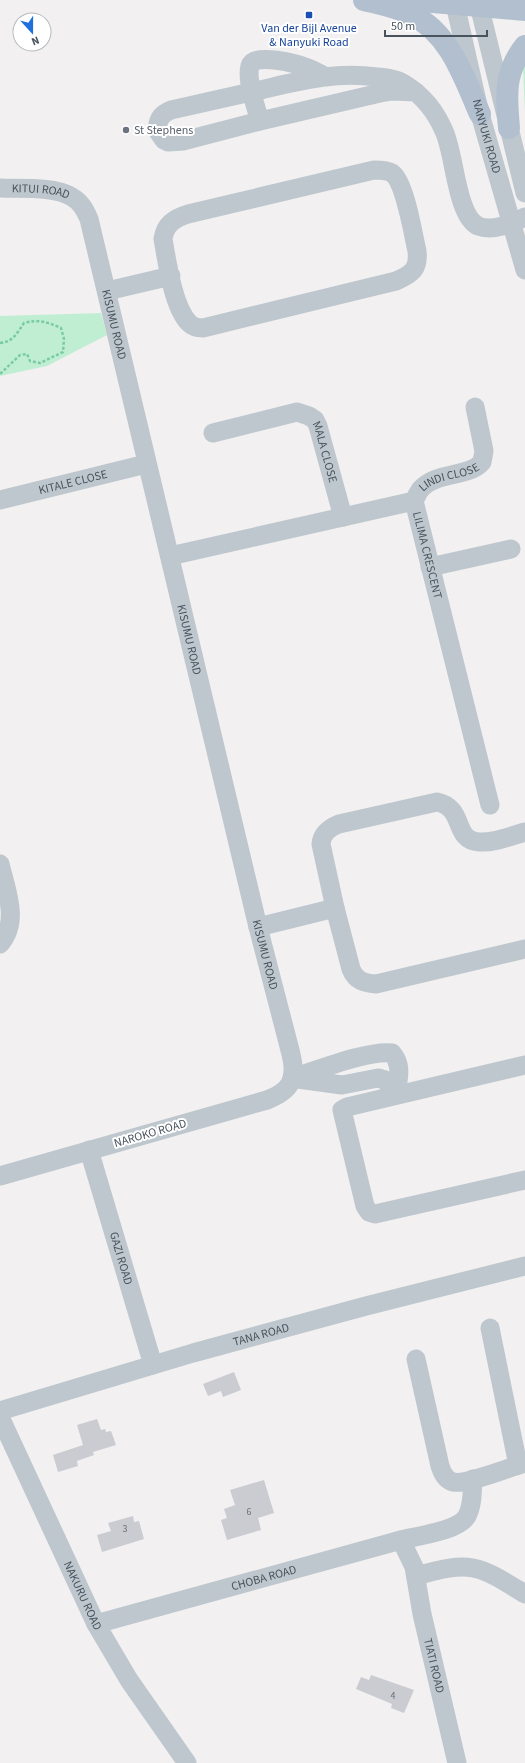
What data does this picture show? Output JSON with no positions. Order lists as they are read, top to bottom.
{
  "streets": {
    "street": [
      "NANYUKI ROAD",
      "KITUI ROAD",
      "KISUMU ROAD",
      "MALA CLOSE",
      "LINDI CLOSE",
      "KITALE CLOSE",
      "LILIMA CRESCENT",
      "NAROKO ROAD",
      "GAZI ROAD",
      "TANA ROAD",
      "CHOBA ROAD",
      "NAKURU ROAD",
      "TIATI ROAD"
    ]
  },
  "crossings": [
    ["KITUI ROAD", "KISUMU ROAD"],
    ["KISUMU ROAD", "KITALE CLOSE"],
    ["KISUMU ROAD", "LILIMA CRESCENT"],
    ["KISUMU ROAD", "NAROKO ROAD"],
    ["MALA CLOSE", "LILIMA CRESCENT"],
    ["LINDI CLOSE", "LILIMA CRESCENT"],
    ["NAROKO ROAD", "GAZI ROAD"],
    ["GAZI ROAD", "TANA ROAD"],
    ["CHOBA ROAD", "NAKURU ROAD"]
  ],
  "places": {
    "transit": ["Van der Bijl Avenue & Nanyuki Road"],
    "other": ["St Stephens"]
  },
  "house_numbers": ["6", "3", "4"],
  "scale_bar": "50 m",
  "north": "bottom"
}
